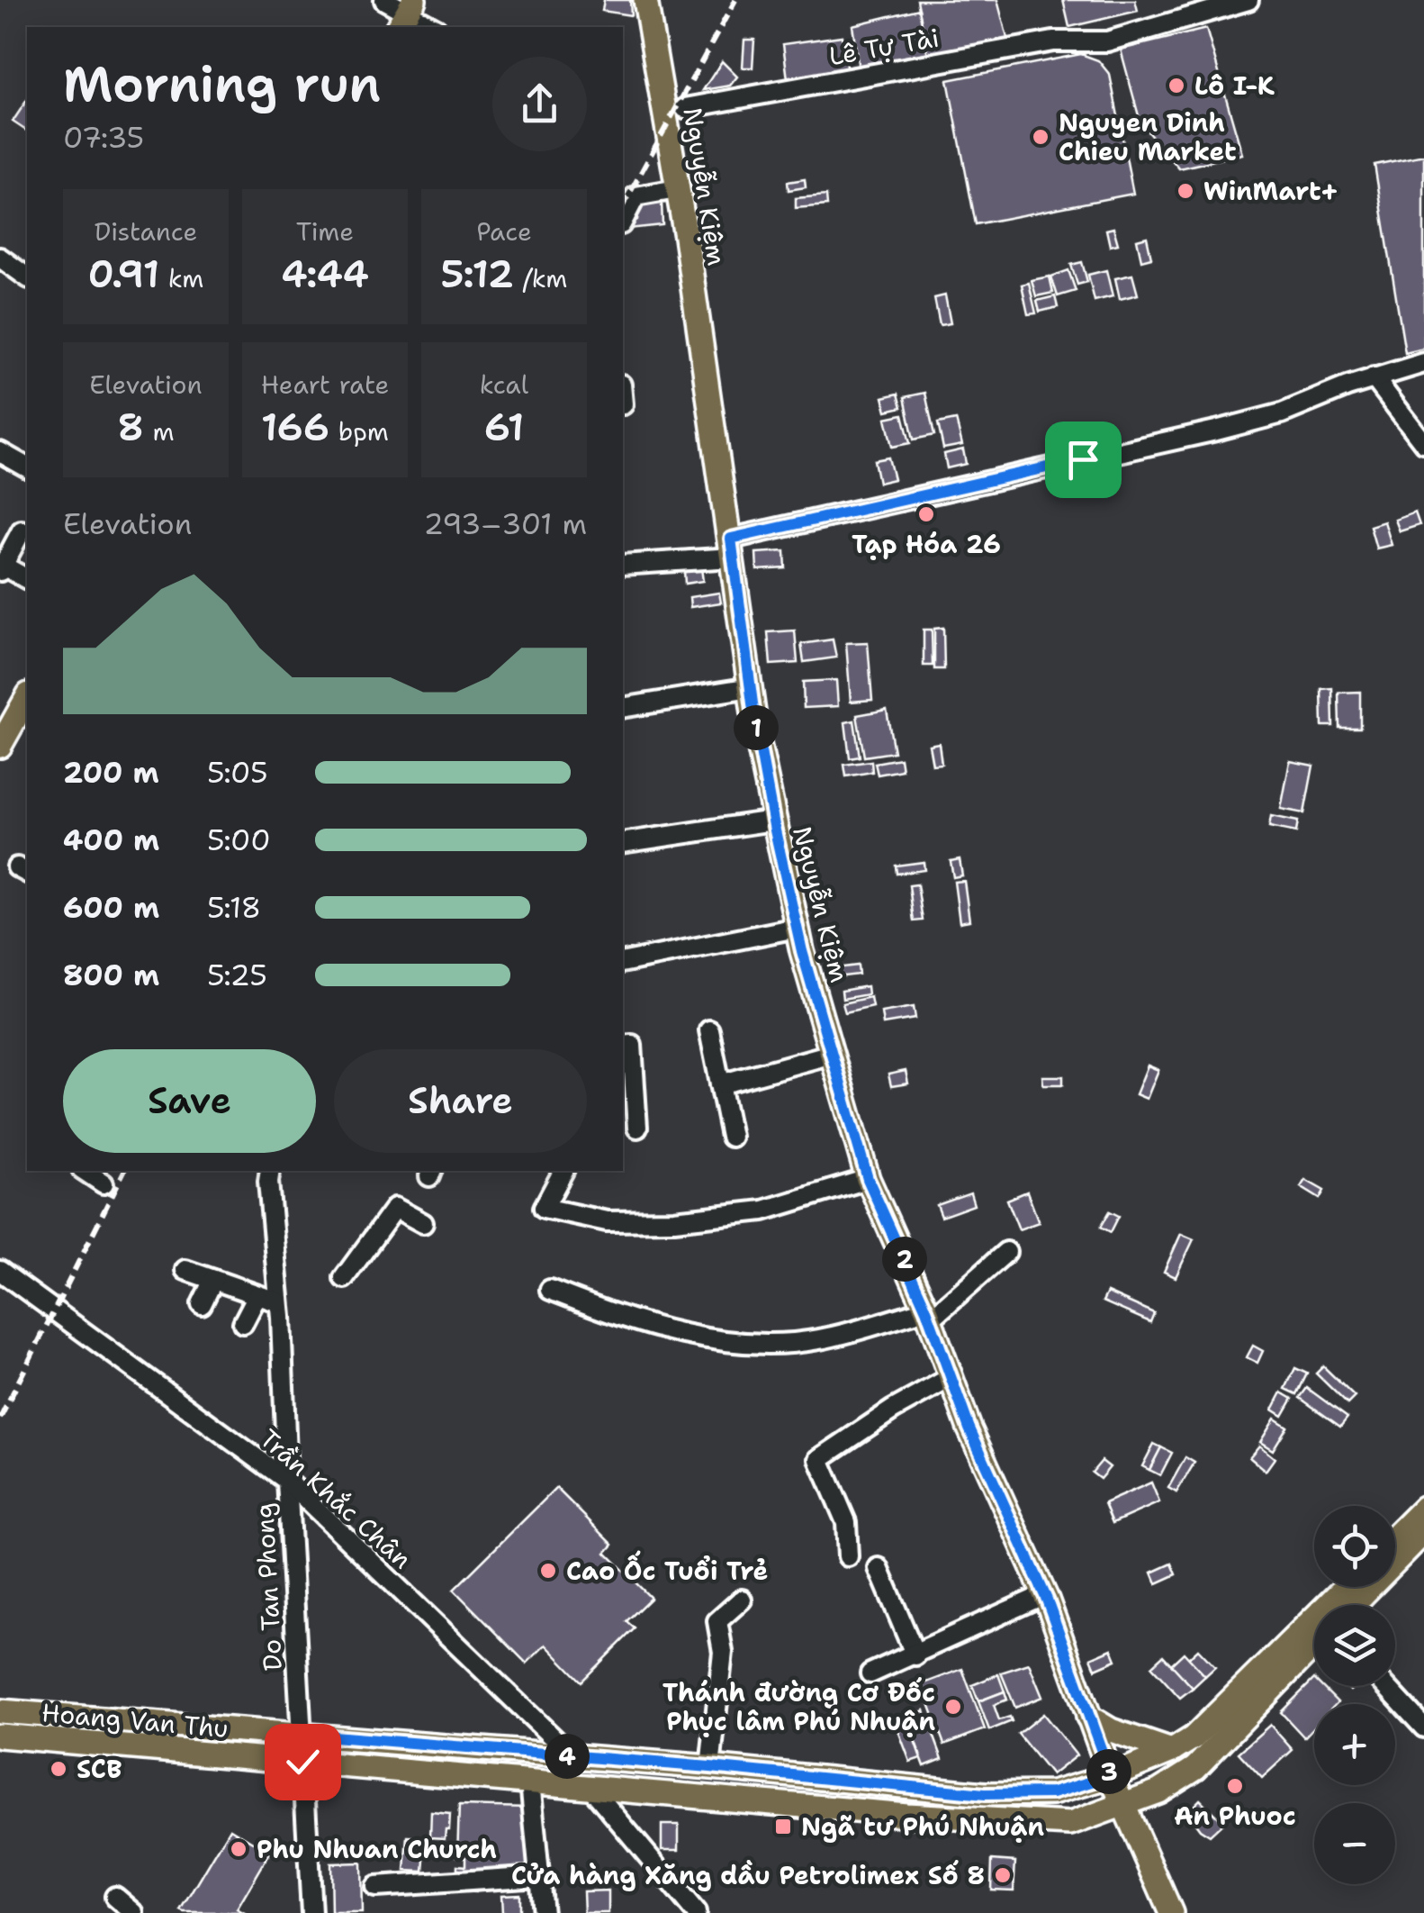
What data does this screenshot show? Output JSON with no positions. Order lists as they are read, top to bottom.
{
  "streets": {
    "main road": ["Nguyễn Kiệm", "Hoang Van Thu"],
    "street": ["Lê Tự Tài", "Trần Khắc Chân", "Do Tan Phong"]
  },
  "crossings": [
    ["Nguyễn Kiệm", "Hoang Van Thu"],
    ["Trần Khắc Chân", "Do Tan Phong"],
    ["Do Tan Phong", "Hoang Van Thu"]
  ],
  "places": {
    "other": [
      "Lô I-K",
      "Nguyen Dinh Chieu Market",
      "WinMart+",
      "Tạp Hóa 26",
      "Cao Ốc Tuổi Trẻ",
      "Thánh đường Cơ Đốc Phục lâm Phú Nhuận",
      "SCB",
      "An Phuoc",
      "Phu Nhuan Church",
      "Cửa hàng Xăng dầu Petrolimex Số 8"
    ],
    "transit": ["Ngã tư Phú Nhuận"]
  },
  "page": {
    "heading": ["Morning run", "07:35"],
    "stats": [
      ["Distance", "0.91 km"],
      ["Time", "4:44"],
      ["Pace", "5:12 /km"],
      ["Elevation", "8 m"],
      ["Heart rate", "166 bpm"],
      ["kcal", "61"]
    ],
    "chart": ["Elevation", "293–301 m"],
    "pins": [
      "1",
      "2",
      "4",
      "3"
    ],
    "list": [
      {
        "name": "200 m",
        "note": "5:05"
      },
      {
        "name": "400 m",
        "note": "5:00"
      },
      {
        "name": "600 m",
        "note": "5:18"
      },
      {
        "name": "800 m",
        "note": "5:25"
      }
    ],
    "buttons": ["Save", "Share"],
    "map_buttons": ["+", "−"]
  }
}
